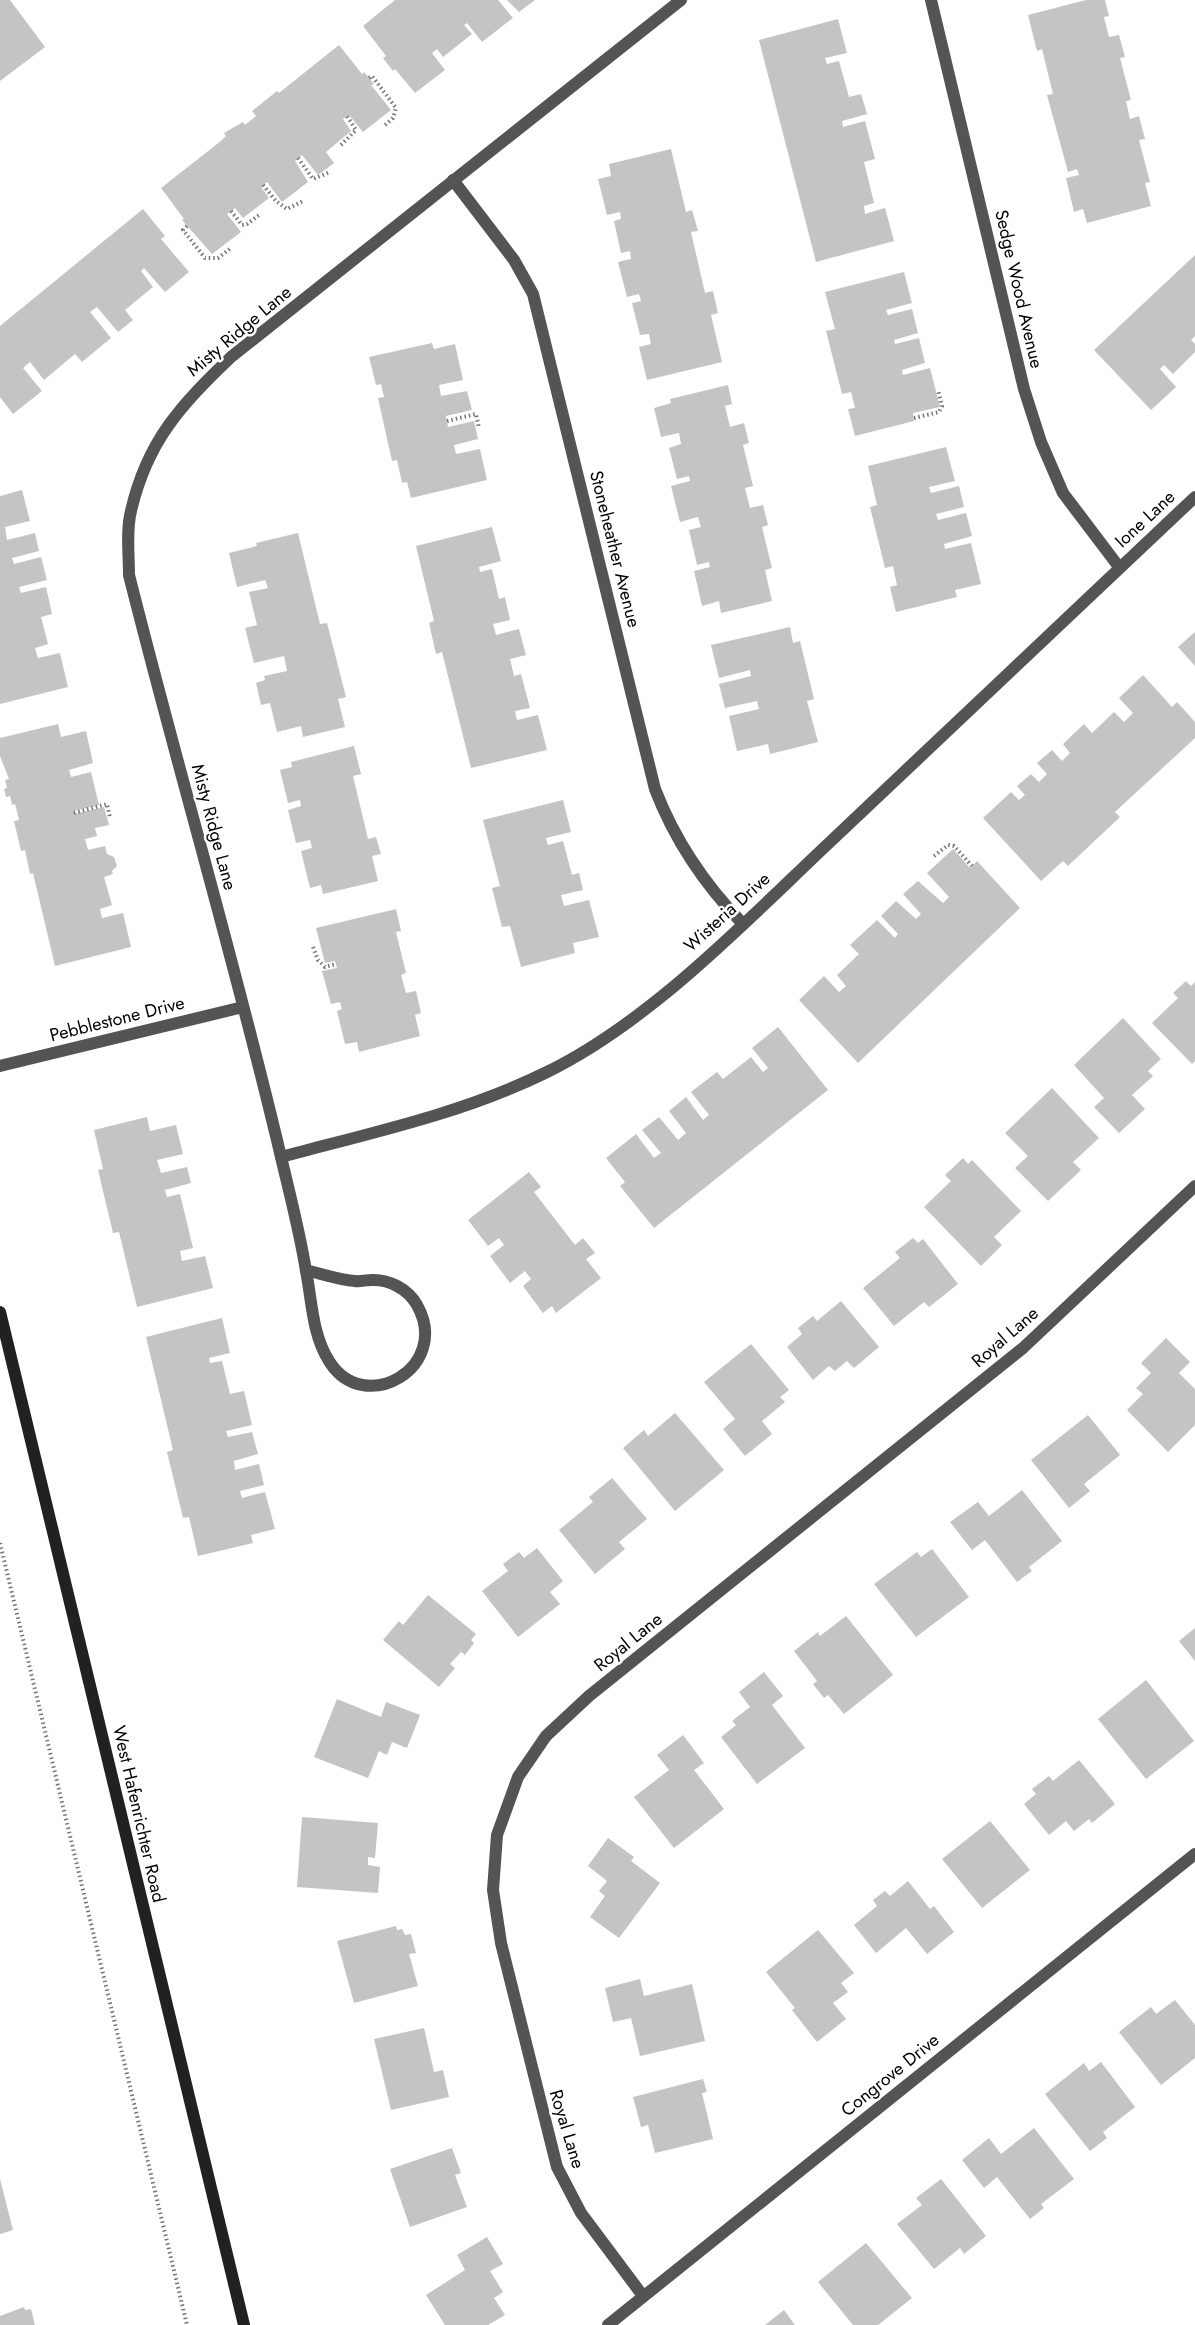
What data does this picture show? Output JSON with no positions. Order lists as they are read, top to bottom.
{
  "streets": {
    "street": [
      "Sedge Wood Avenue",
      "Misty Ridge Lane",
      "Ione Lane",
      "Stoneheather Avenue",
      "Wisteria Drive",
      "Pebblestone Drive",
      "Royal Lane",
      "West Hafenrichter Road",
      "Congrove Drive"
    ]
  },
  "crossings": [
    ["Sedge Wood Avenue", "Ione Lane"],
    ["Sedge Wood Avenue", "Wisteria Drive"],
    ["Misty Ridge Lane", "Stoneheather Avenue"],
    ["Misty Ridge Lane", "Wisteria Drive"],
    ["Misty Ridge Lane", "Pebblestone Drive"],
    ["Ione Lane", "Wisteria Drive"],
    ["Stoneheather Avenue", "Wisteria Drive"],
    ["Royal Lane", "Congrove Drive"]
  ]
}
